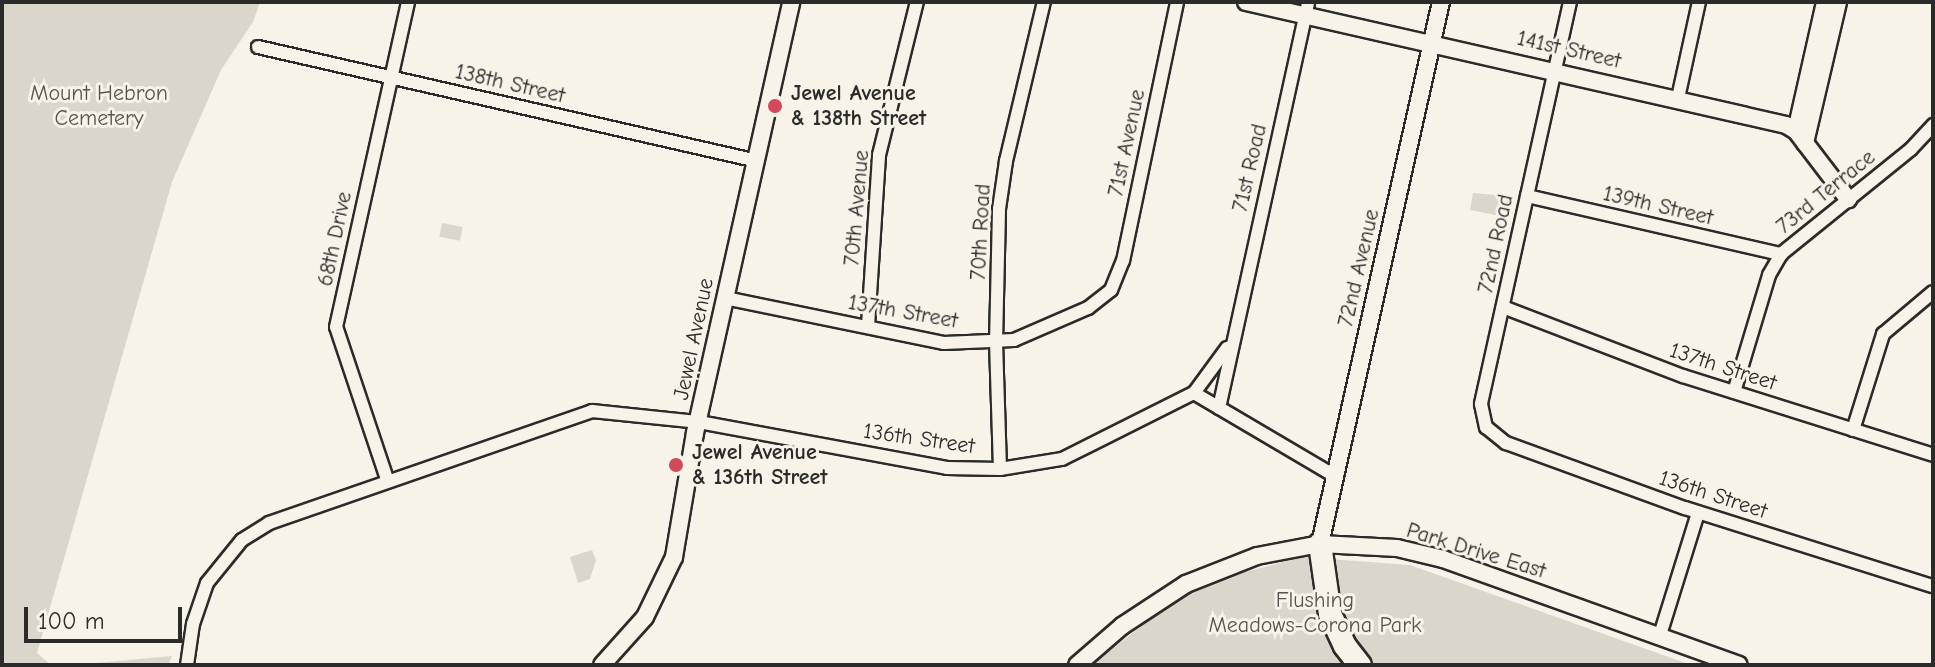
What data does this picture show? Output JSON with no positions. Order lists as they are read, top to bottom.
{
  "streets": {
    "street": [
      "141st Street",
      "138th Street",
      "71st Avenue",
      "71st Road",
      "73rd Terrace",
      "139th Street",
      "70th Avenue",
      "70th Road",
      "68th Drive",
      "72nd Road",
      "72nd Avenue",
      "137th Street",
      "Jewel Avenue",
      "136th Street",
      "Park Drive East"
    ]
  },
  "crossings": [
    ["141st Street", "71st Road"],
    ["141st Street", "72nd Road"],
    ["141st Street", "72nd Avenue"],
    ["138th Street", "68th Drive"],
    ["138th Street", "Jewel Avenue"],
    ["71st Avenue", "137th Street"],
    ["71st Road", "136th Street"],
    ["73rd Terrace", "139th Street"],
    ["73rd Terrace", "137th Street"],
    ["139th Street", "72nd Road"],
    ["70th Avenue", "137th Street"],
    ["70th Road", "137th Street"],
    ["70th Road", "136th Street"],
    ["68th Drive", "136th Street"],
    ["72nd Road", "137th Street"],
    ["72nd Road", "136th Street"],
    ["72nd Avenue", "Park Drive East"],
    ["137th Street", "Jewel Avenue"],
    ["Jewel Avenue", "136th Street"]
  ],
  "parks": ["Mount Hebron Cemetery", "Flushing Meadows-Corona Park"],
  "places": ["Jewel Avenue & 138th Street", "Jewel Avenue & 136th Street"],
  "scale_bar": "100 m"
}
